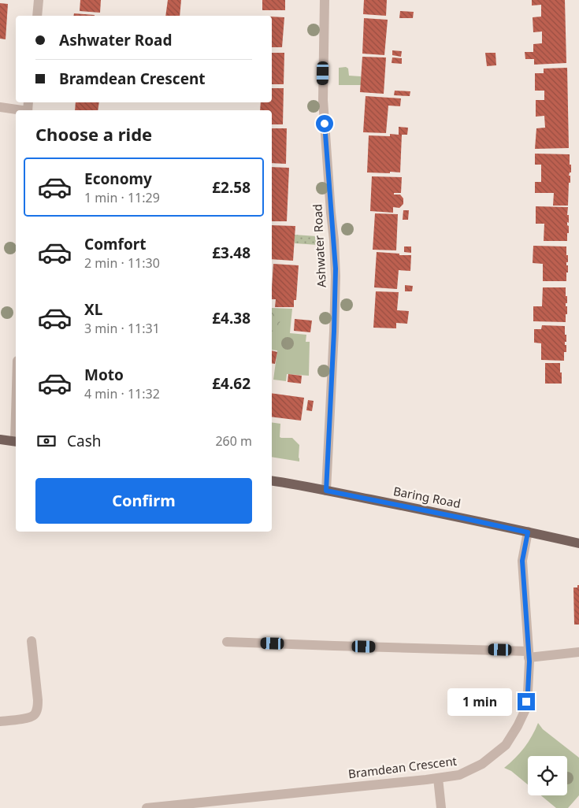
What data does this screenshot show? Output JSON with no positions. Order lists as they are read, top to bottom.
{
  "streets": {
    "main road": ["Baring Road"],
    "street": ["Ashwater Road", "Bramdean Crescent"]
  },
  "crossings": [
    ["Ashwater Road", "Baring Road"],
    ["Baring Road", "Bramdean Crescent"]
  ],
  "page": {
    "banner": ["Ashwater Road", "Bramdean Crescent"],
    "heading": "Choose a ride",
    "list": [
      {
        "name": "Economy",
        "note": "1 min · 11:29",
        "value": "£2.58"
      },
      {
        "name": "Comfort",
        "note": "2 min · 11:30",
        "value": "£3.48"
      },
      {
        "name": "XL",
        "note": "3 min · 11:31",
        "value": "£4.38"
      },
      {
        "name": "Moto",
        "note": "4 min · 11:32",
        "value": "£4.62"
      }
    ],
    "pay": ["Cash", "260 m"],
    "buttons": "Confirm",
    "bubble": "1 min"
  }
}
